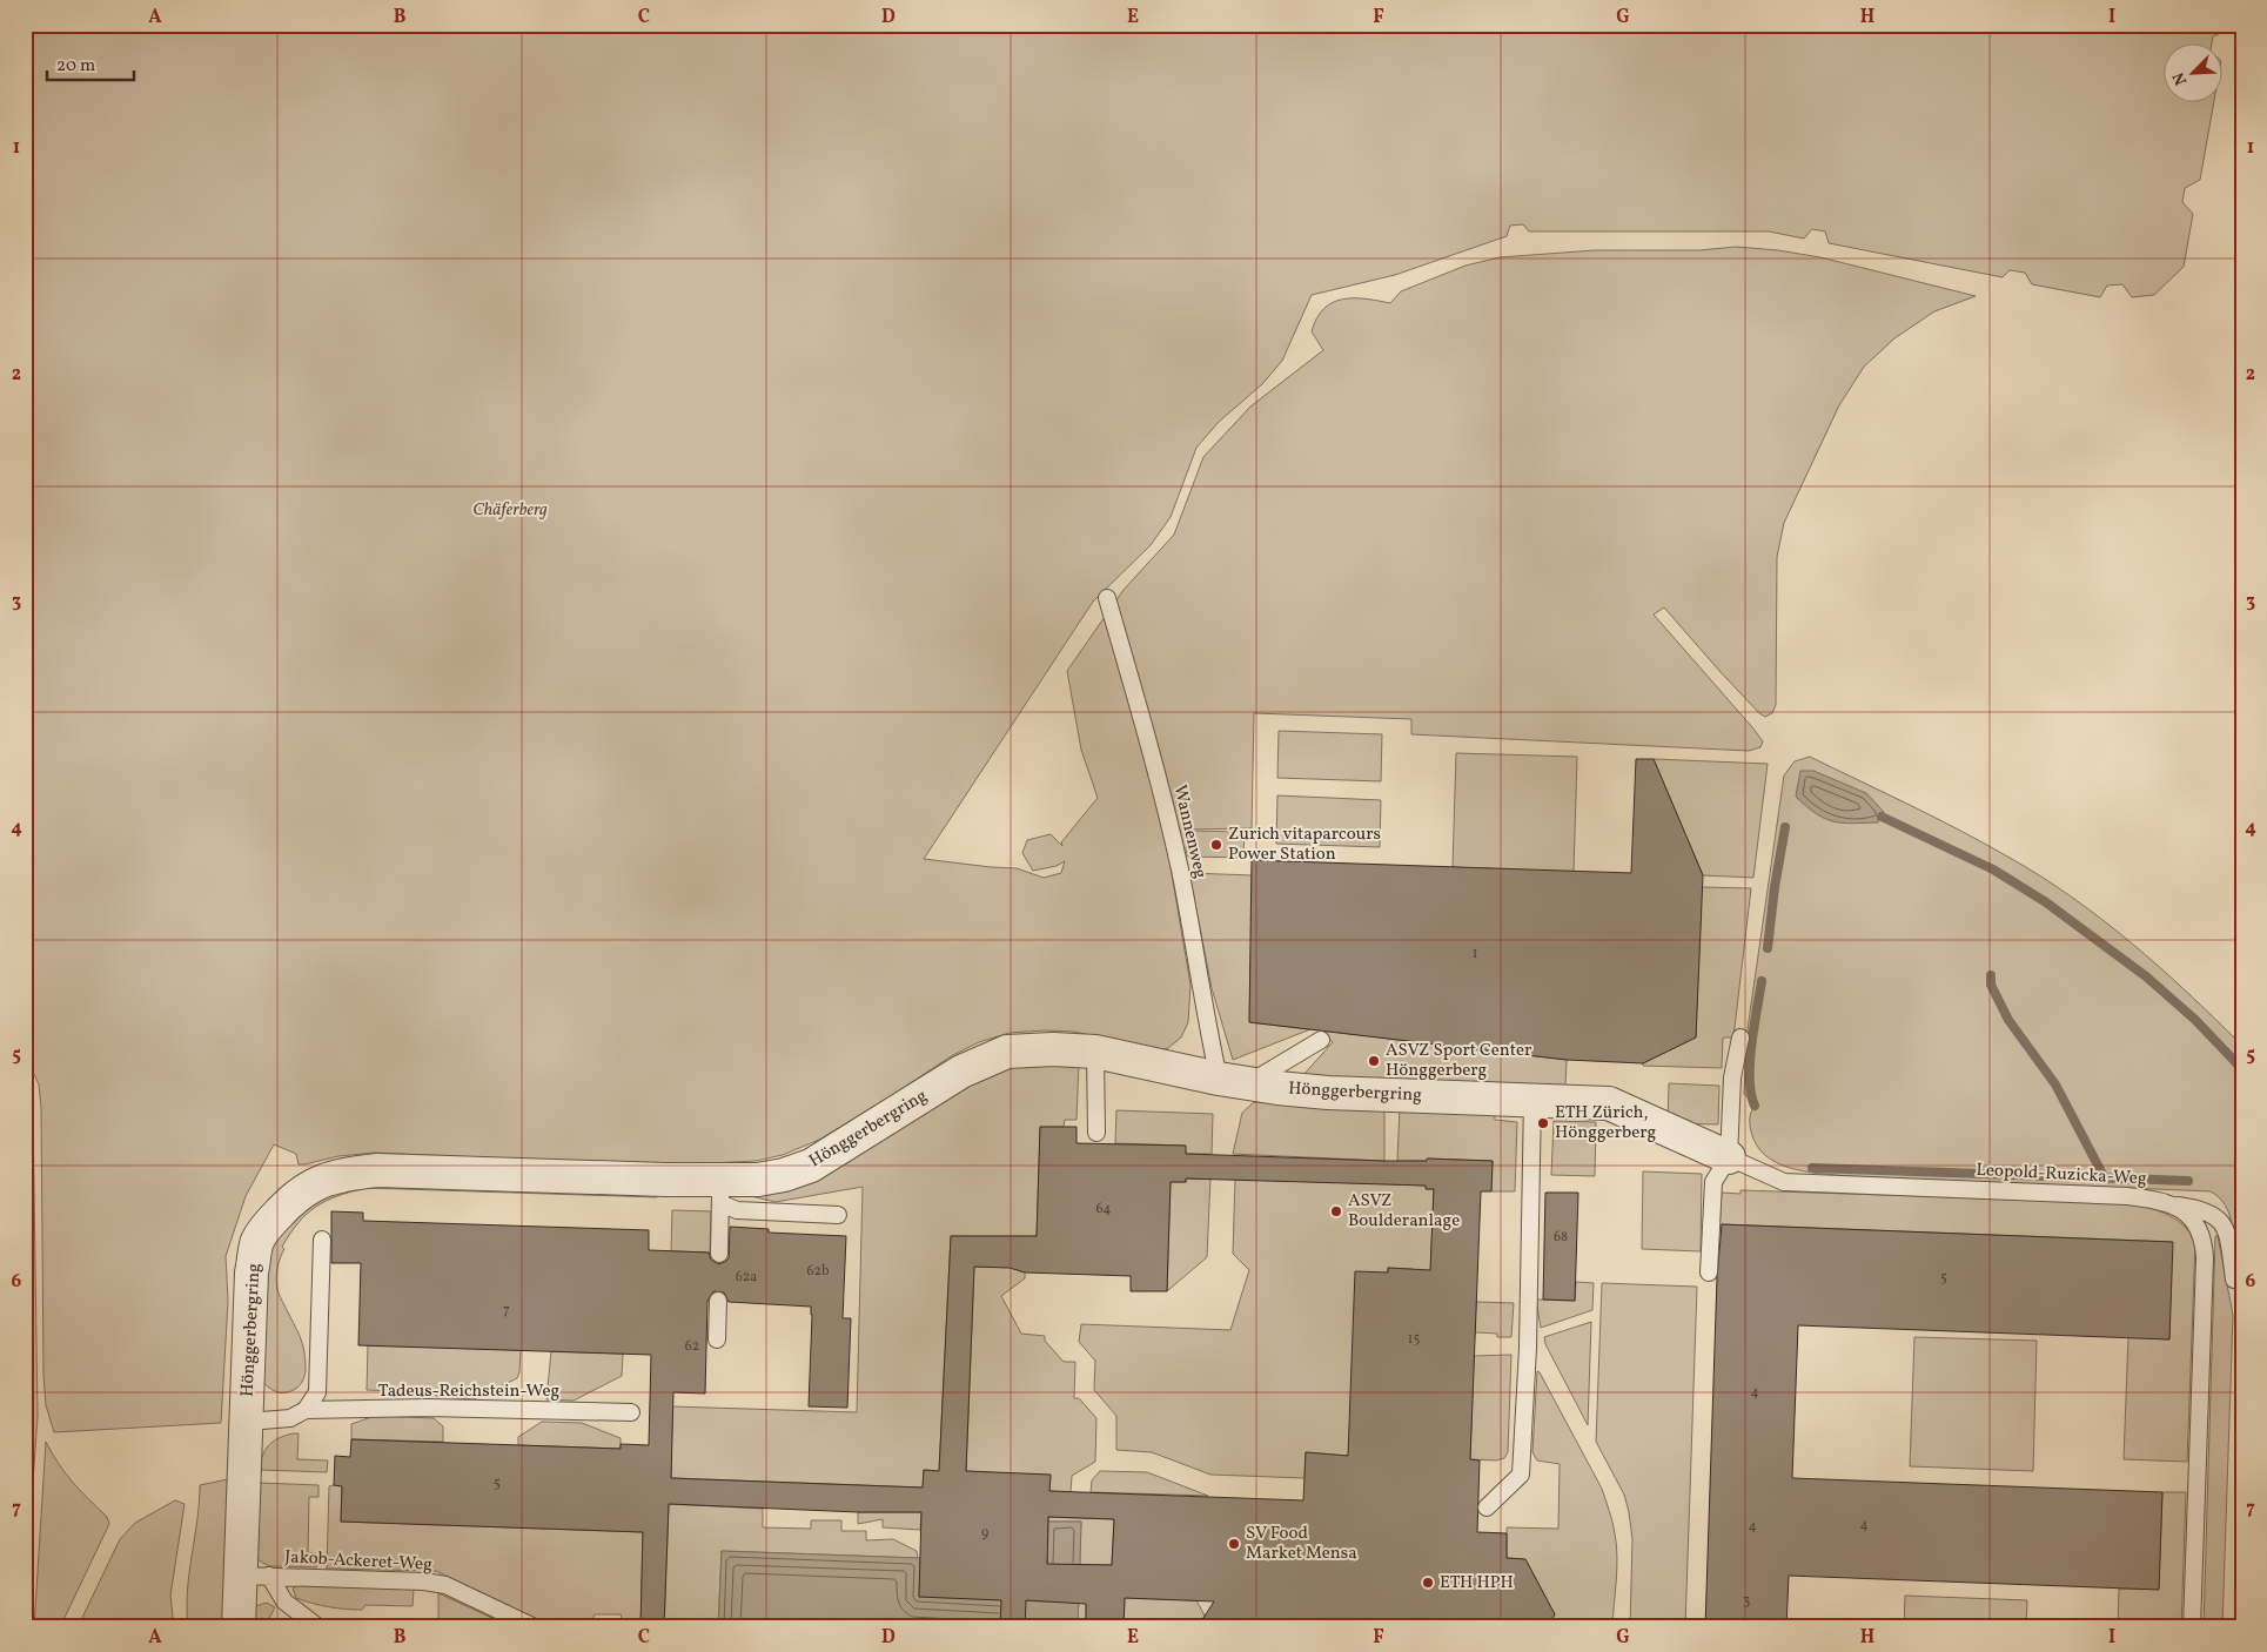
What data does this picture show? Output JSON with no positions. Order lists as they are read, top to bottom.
{
  "streets": {
    "street": ["Hönggerbergring"],
    "lane": [
      "Wannenweg",
      "Leopold-Ruzicka-Weg",
      "Tadeus-Reichstein-Weg",
      "Jakob-Ackeret-Weg"
    ]
  },
  "crossings": [
    ["Wannenweg", "Hönggerbergring"],
    ["Hönggerbergring", "Leopold-Ruzicka-Weg"],
    ["Hönggerbergring", "Tadeus-Reichstein-Weg"],
    ["Hönggerbergring", "Jakob-Ackeret-Weg"]
  ],
  "parks": ["Chäferberg"],
  "places": [
    "Zurich vitaparcours Power Station",
    "ASVZ Sport Center Hönggerberg",
    "ETH Zürich, Hönggerberg",
    "ASVZ Boulderanlage",
    "SV Food Market Mensa",
    "ETH HPH"
  ],
  "house_numbers": [
    "1",
    "64",
    "68",
    "62b",
    "62a",
    "5",
    "7",
    "15",
    "62",
    "4",
    "5",
    "4",
    "4",
    "9",
    "3"
  ],
  "scale_bar": "20 m",
  "north": "bottom left",
  "grid": {
    "columns": [
      "A",
      "B",
      "C",
      "D",
      "E",
      "F",
      "G",
      "H",
      "I"
    ],
    "rows": [
      "1",
      "2",
      "3",
      "4",
      "5",
      "6",
      "7"
    ]
  }
}
